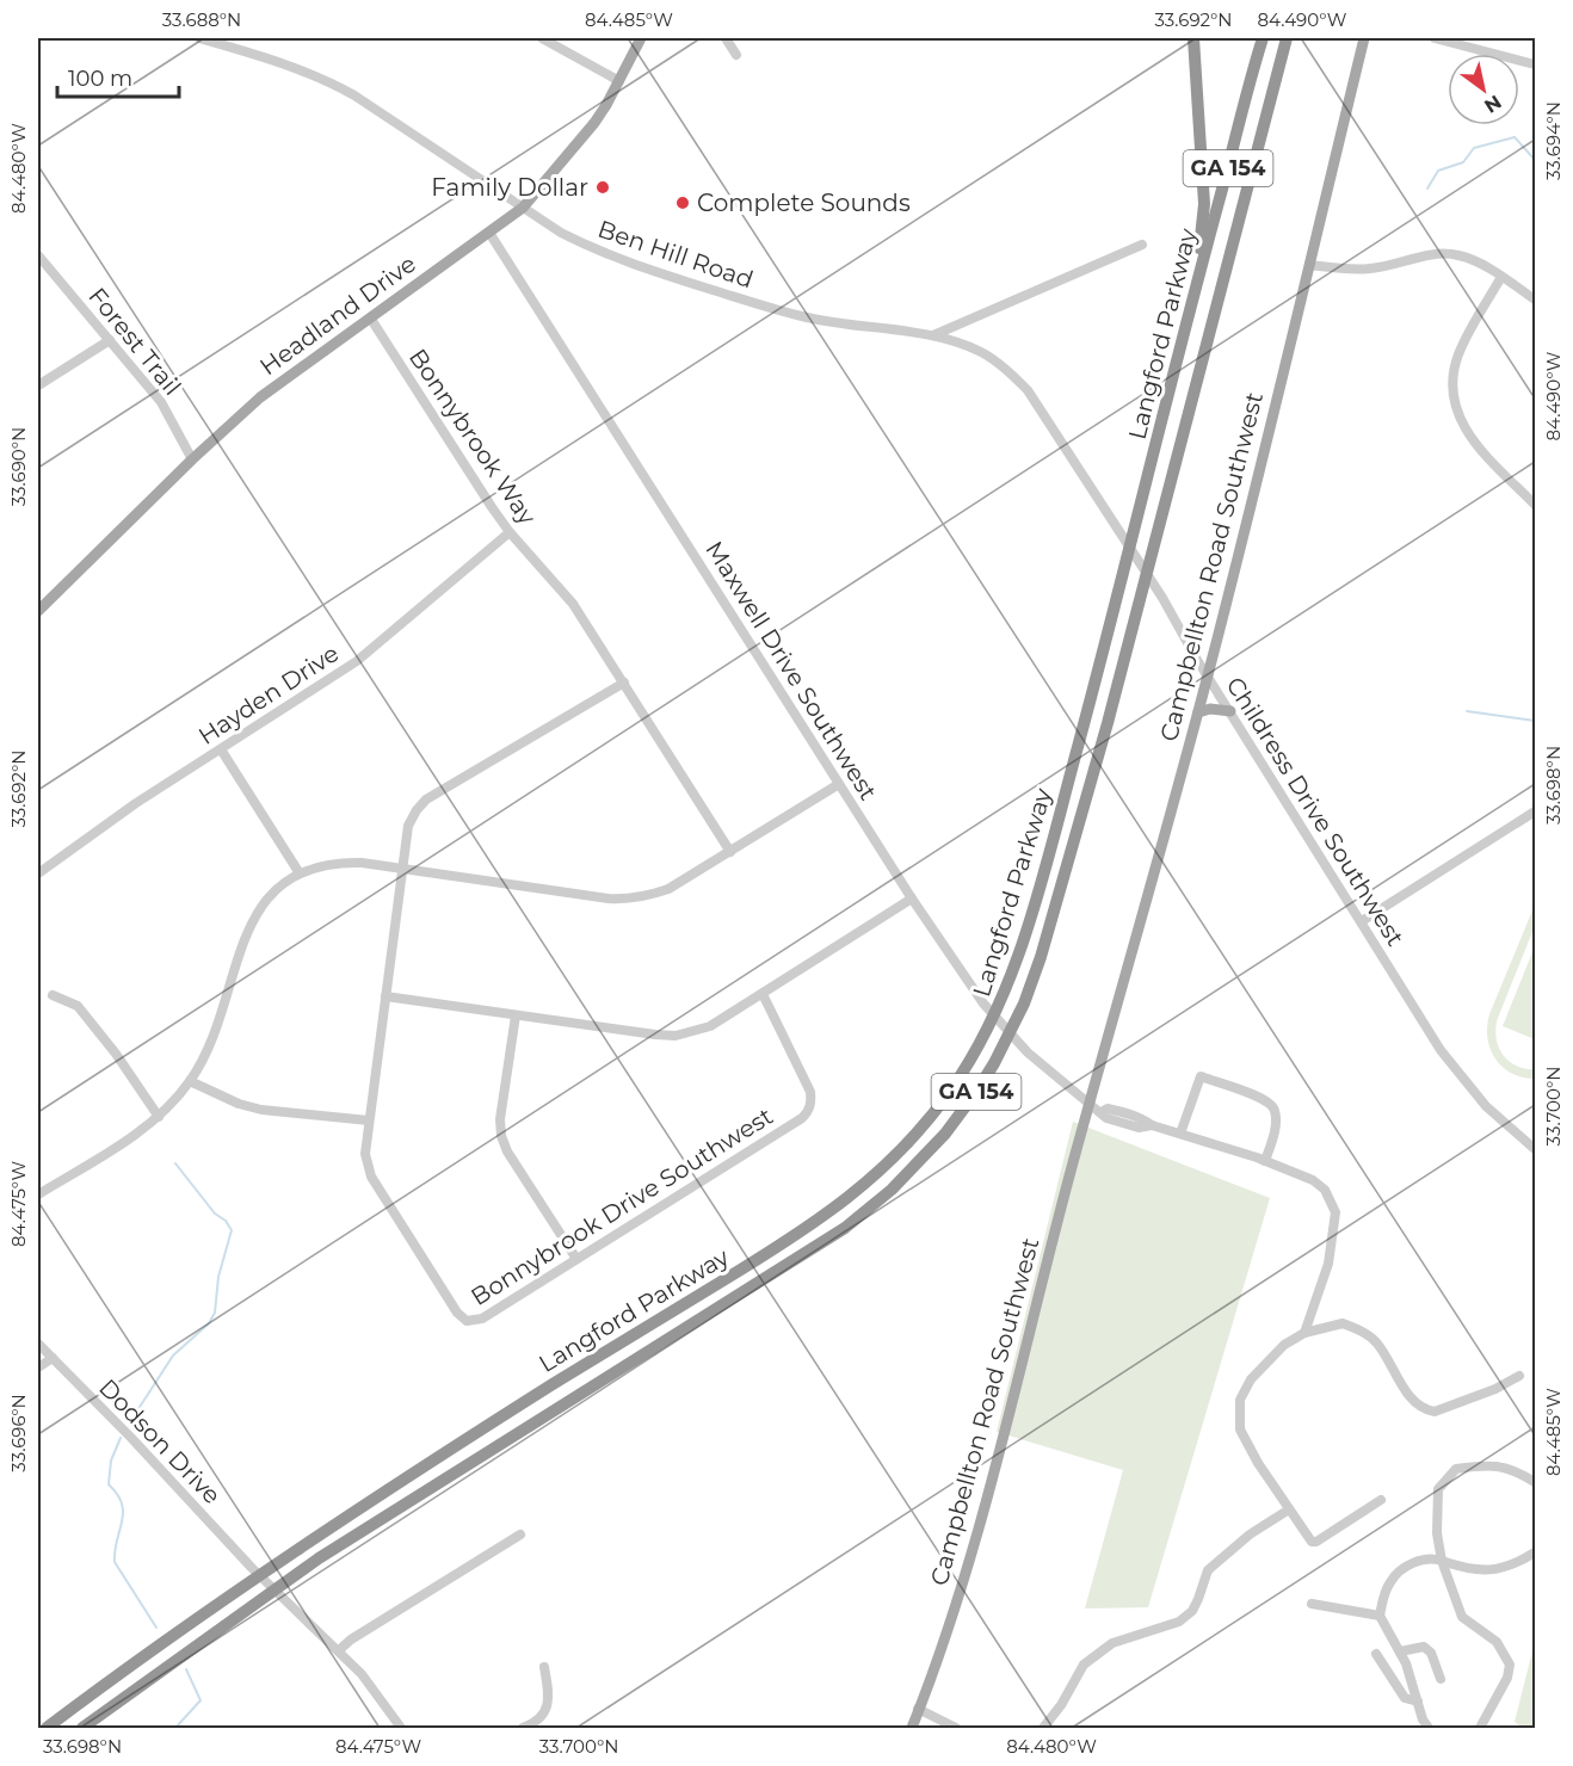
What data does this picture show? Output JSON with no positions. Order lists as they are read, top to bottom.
{
  "streets": {
    "highway": ["GA 154", "Langford Parkway"],
    "main road": ["Headland Drive", "Campbellton Road Southwest"],
    "street": [
      "Ben Hill Road",
      "Forest Trail",
      "Bonnybrook Way",
      "Maxwell Drive Southwest",
      "Hayden Drive",
      "Childress Drive Southwest",
      "Bonnybrook Drive Southwest",
      "Dodson Drive"
    ]
  },
  "crossings": [
    ["Ben Hill Road", "Headland Drive"],
    ["Ben Hill Road", "Childress Drive Southwest"],
    ["Headland Drive", "Forest Trail"],
    ["Headland Drive", "Bonnybrook Way"],
    ["Headland Drive", "Maxwell Drive Southwest"],
    ["Bonnybrook Way", "Hayden Drive"],
    ["Bonnybrook Way", "Bonnybrook Drive Southwest"],
    ["Campbellton Road Southwest", "Maxwell Drive Southwest"],
    ["Campbellton Road Southwest", "Childress Drive Southwest"]
  ],
  "places": ["Family Dollar", "Complete Sounds"],
  "scale_bar": "100 m",
  "north": "bottom right",
  "coordinates": [
    "33.688°N",
    "84.485°W",
    "33.692°N",
    "84.490°W",
    "33.694°N",
    "84.480°W",
    "33.690°N",
    "33.698°N",
    "33.700°N",
    "84.475°W",
    "33.696°N"
  ]
}
